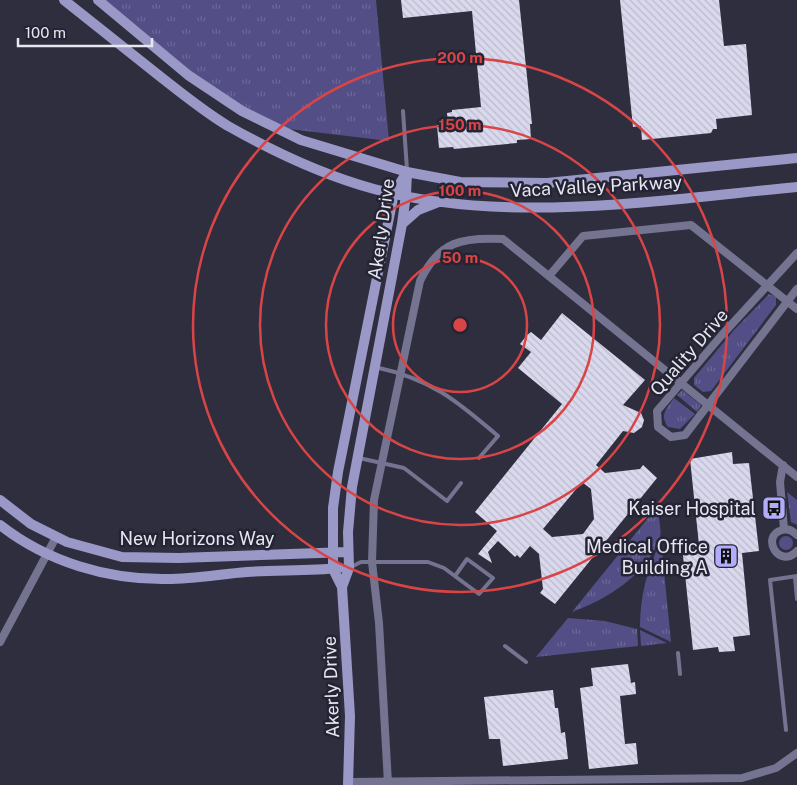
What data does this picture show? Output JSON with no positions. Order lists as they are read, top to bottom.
{
  "streets": {
    "street": [
      "Vaca Valley Parkway",
      "Akerly Drive",
      "Quality Drive",
      "New Horizons Way"
    ]
  },
  "crossings": [
    ["Vaca Valley Parkway", "Akerly Drive"],
    ["Akerly Drive", "New Horizons Way"]
  ],
  "places": {
    "bus stop": ["Kaiser Hospital"],
    "building": ["Medical Office Building A"]
  },
  "scale_bar": "100 m",
  "rings": [
    "200 m",
    "150 m",
    "100 m",
    "50 m"
  ]
}
